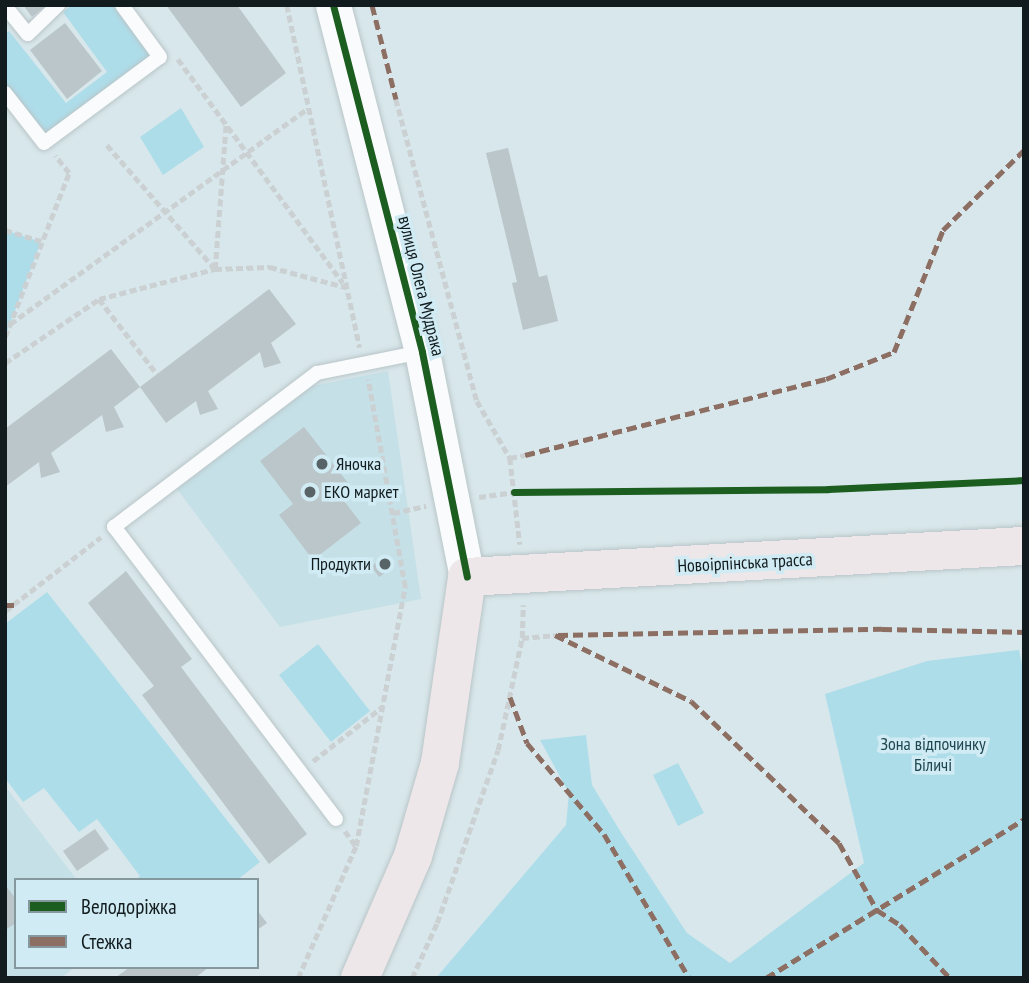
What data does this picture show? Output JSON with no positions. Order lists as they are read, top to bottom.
{
  "streets": {
    "main road": ["вулиця Олега Мудрака", "Новоірпінська трасса"]
  },
  "crossings": [
    ["вулиця Олега Мудрака", "Новоірпінська трасса"]
  ],
  "parks": ["Зона відпочинку Біличі"],
  "places": ["Яночка", "ЕКО маркет", "Продукти"],
  "legend": ["Велодоріжка", "Стежка"]
}
